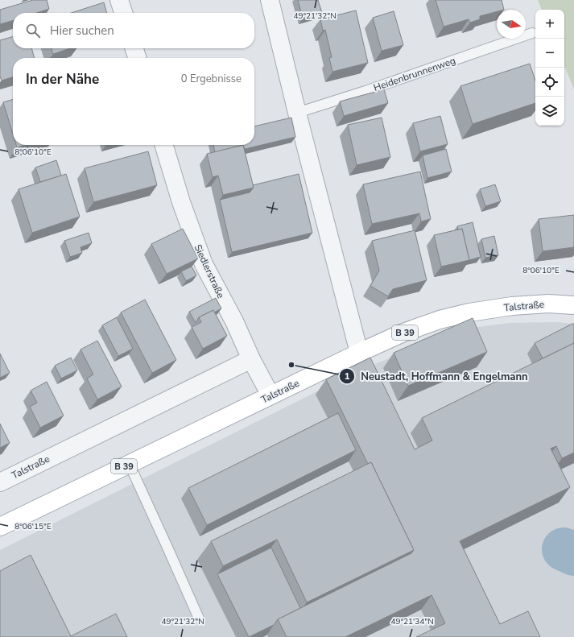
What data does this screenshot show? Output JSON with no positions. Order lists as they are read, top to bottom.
{
  "streets": {
    "main road": ["Talstraße", "B 39"],
    "street": ["Siedlerstraße"],
    "lane": ["Heidenbrunnenweg"]
  },
  "crossings": [
    ["Siedlerstraße", "Talstraße"]
  ],
  "places": ["Neustadt, Hoffmann & Engelmann"],
  "north": "right",
  "page": {
    "map_buttons": ["+", "−"],
    "search": "Hier suchen",
    "heading": ["In der Nähe", "0 Ergebnisse"]
  },
  "coordinates": [
    "49°21'32\"N",
    "8°06'10\"E",
    "8°06'15\"E",
    "49°21'34\"N"
  ]
}
